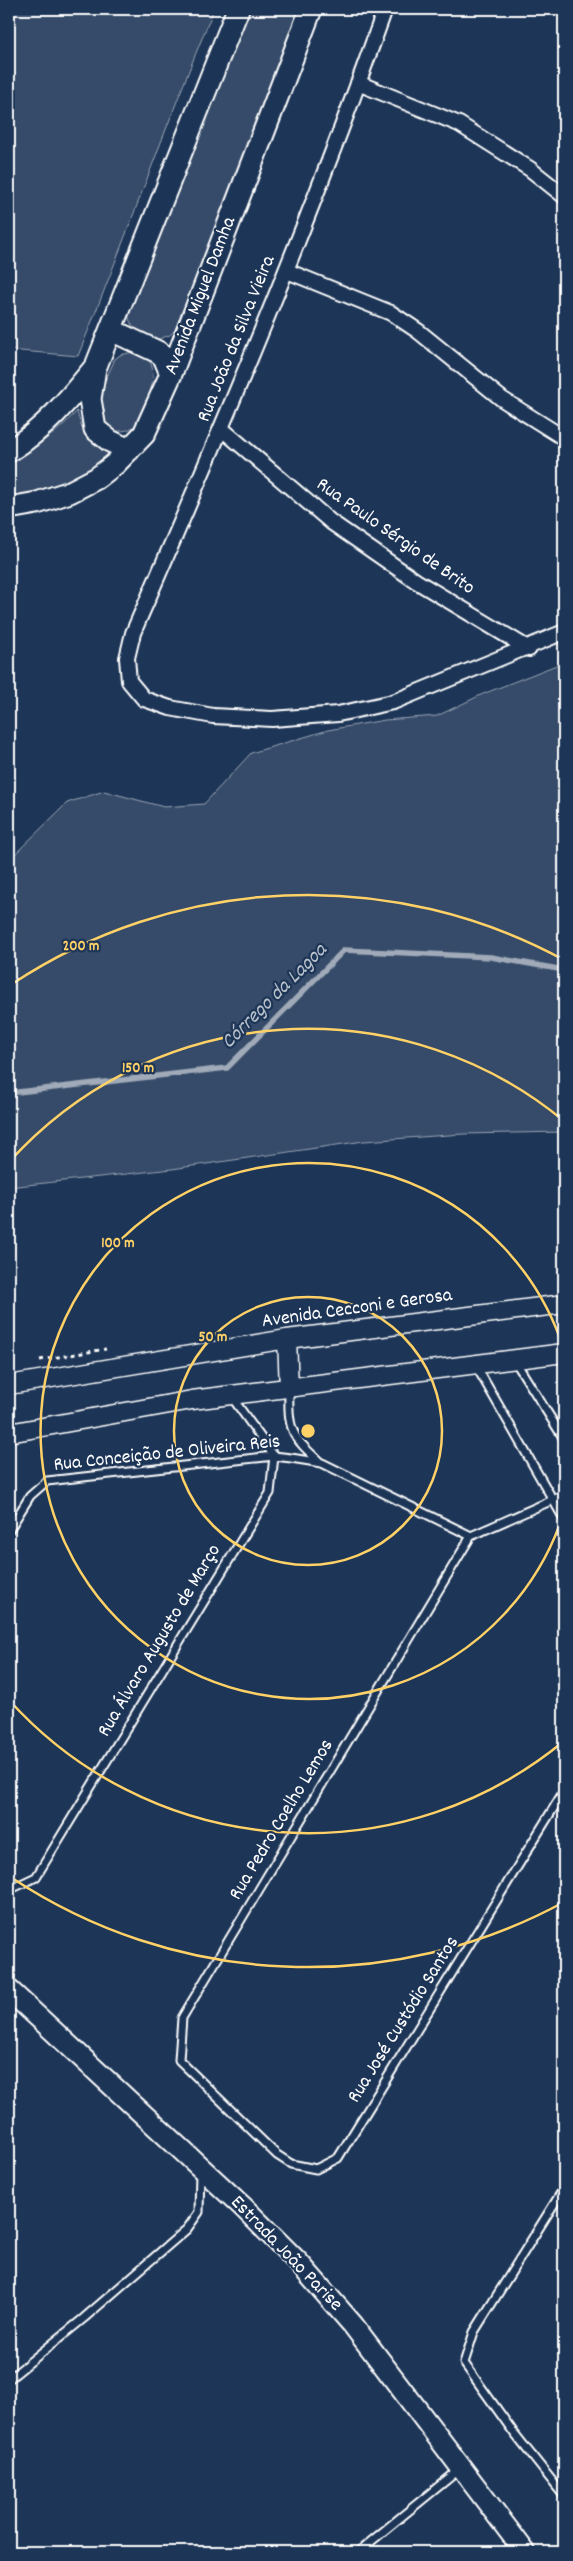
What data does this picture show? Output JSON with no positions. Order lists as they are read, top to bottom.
{
  "streets": {
    "main road": ["Avenida Miguel Damha", "Estrada João Parise"],
    "street": ["Rua João da Silva Vieira", "Rua Paulo Sérgio de Brito", "Avenida Cecconi e Gerosa"],
    "lane": [
      "Rua Conceição de Oliveira Reis",
      "Rua Álvaro Augusto de Março",
      "Rua Pedro Coelho Lemos",
      "Rua José Custódio Santos"
    ]
  },
  "crossings": [
    ["Rua João da Silva Vieira", "Rua Paulo Sérgio de Brito"],
    ["Rua Conceição de Oliveira Reis", "Rua Álvaro Augusto de Março"],
    ["Rua Conceição de Oliveira Reis", "Rua Pedro Coelho Lemos"],
    ["Rua Pedro Coelho Lemos", "Rua José Custódio Santos"]
  ],
  "water": ["Córrego da Lagoa"],
  "rings": [
    "200 m",
    "150 m",
    "100 m",
    "50 m"
  ]
}
